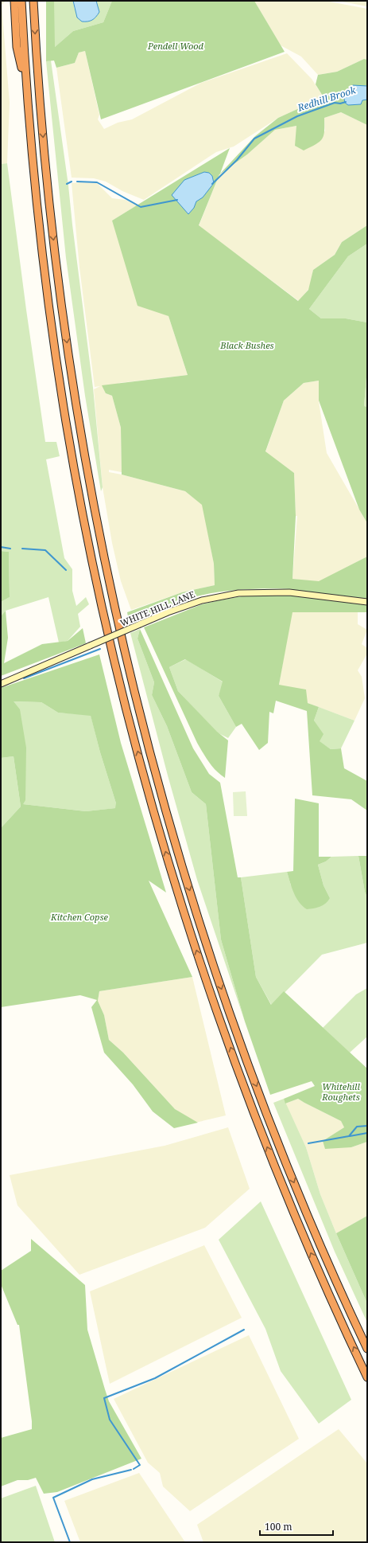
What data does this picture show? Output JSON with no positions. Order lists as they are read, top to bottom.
{
  "streets": {
    "street": ["WHITE HILL LANE"]
  },
  "water": ["Redhill Brook"],
  "parks": [
    "Pendell Wood",
    "Black Bushes",
    "Kitchen Copse",
    "Whitehill Roughets"
  ],
  "scale_bar": "100 m"
}
